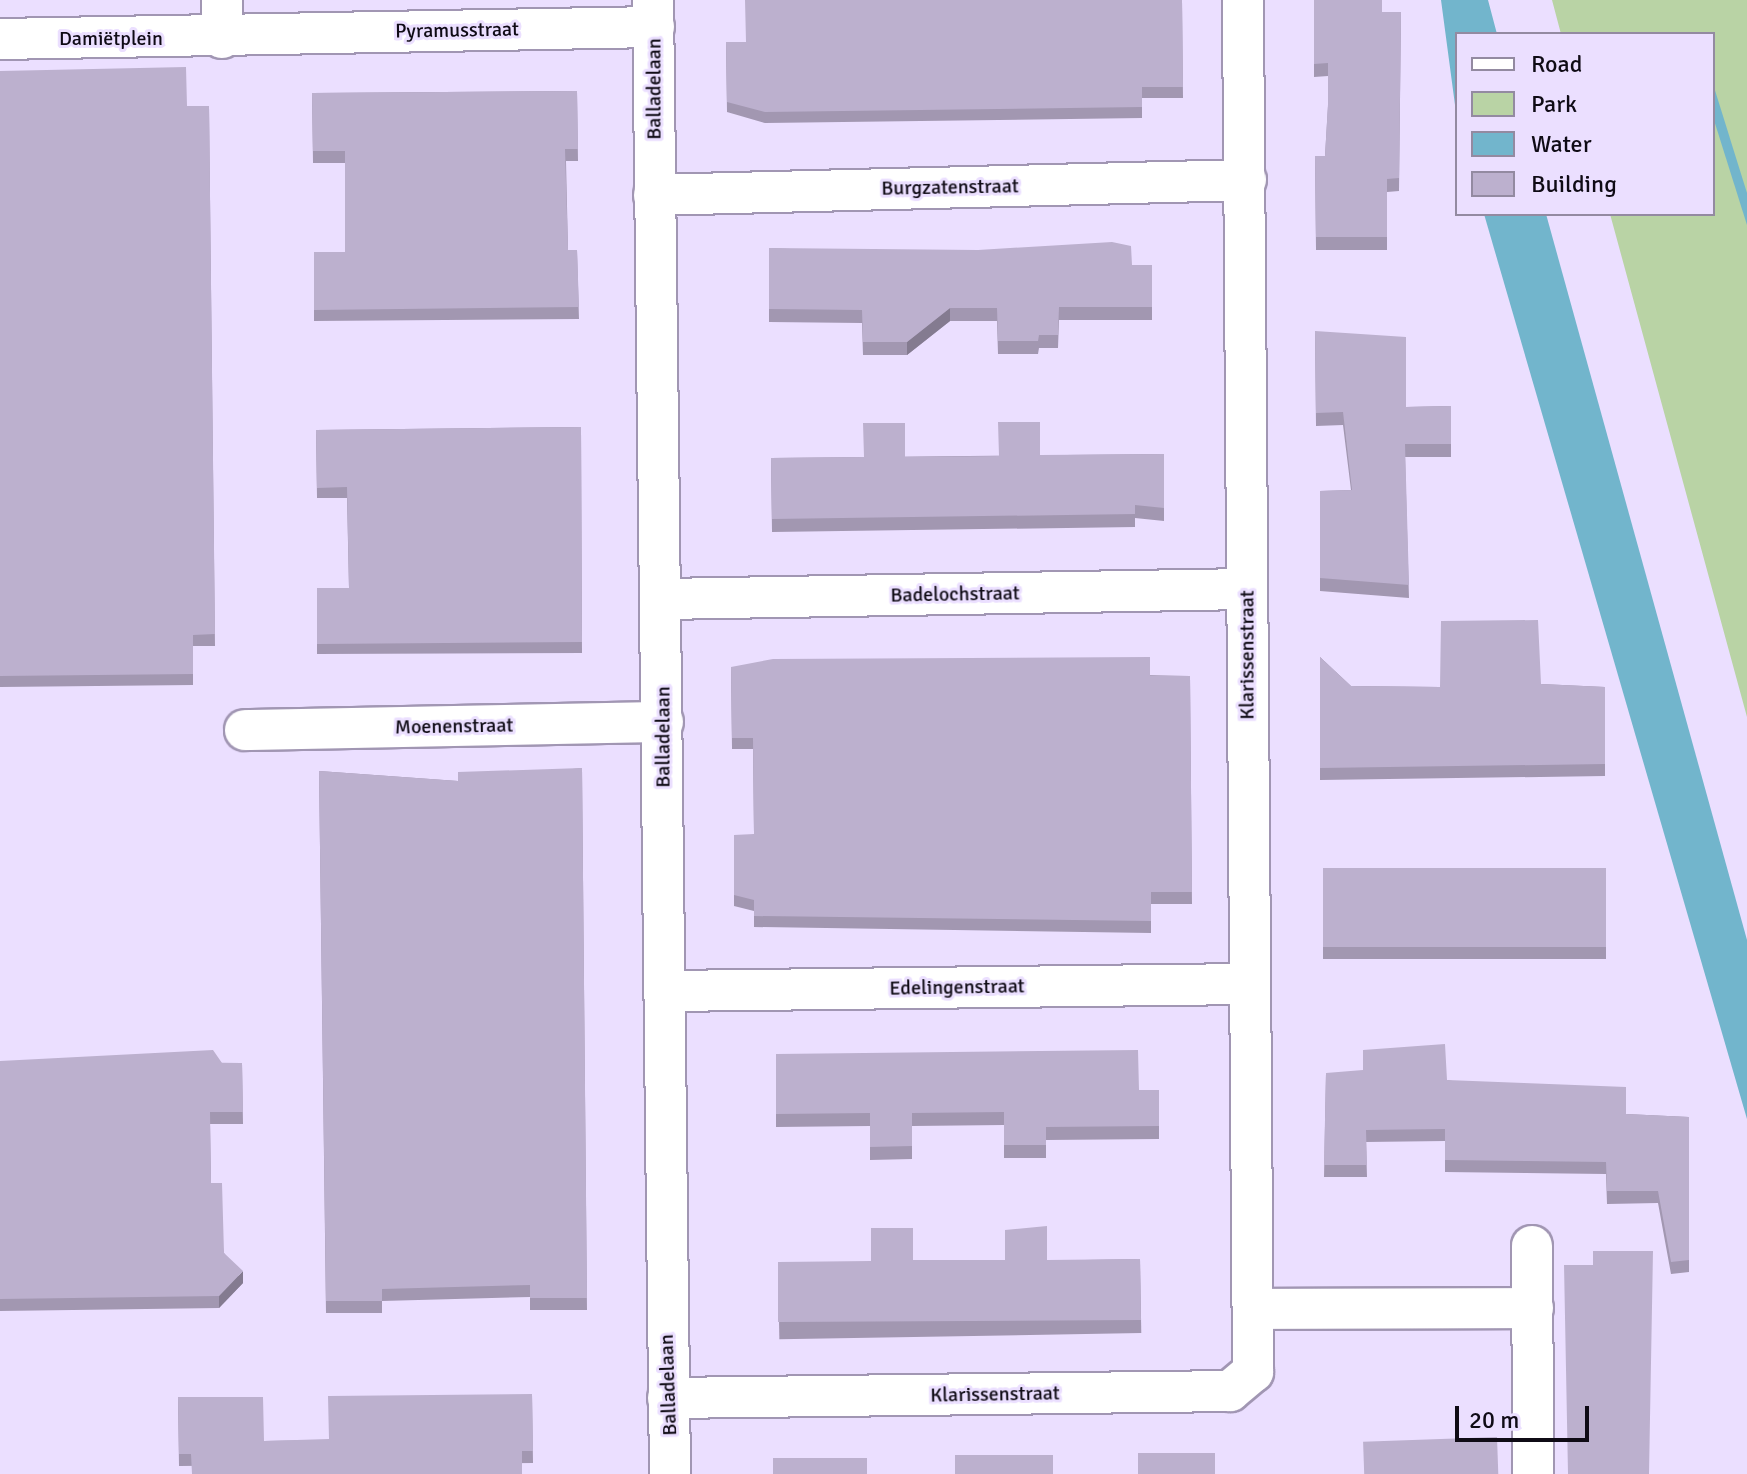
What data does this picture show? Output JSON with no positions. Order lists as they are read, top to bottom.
{
  "streets": {
    "street": [
      "Pyramusstraat",
      "Damiëtplein",
      "Balladelaan",
      "Burgzatenstraat",
      "Badelochstraat",
      "Klarissenstraat",
      "Moenenstraat",
      "Edelingenstraat"
    ]
  },
  "crossings": [
    ["Pyramusstraat", "Damiëtplein"],
    ["Pyramusstraat", "Balladelaan"],
    ["Balladelaan", "Burgzatenstraat"],
    ["Balladelaan", "Badelochstraat"],
    ["Balladelaan", "Klarissenstraat"],
    ["Balladelaan", "Moenenstraat"],
    ["Balladelaan", "Edelingenstraat"],
    ["Burgzatenstraat", "Klarissenstraat"],
    ["Badelochstraat", "Klarissenstraat"],
    ["Klarissenstraat", "Edelingenstraat"]
  ],
  "legend": [
    "Road",
    "Park",
    "Water",
    "Building"
  ],
  "scale_bar": "20 m"
}
